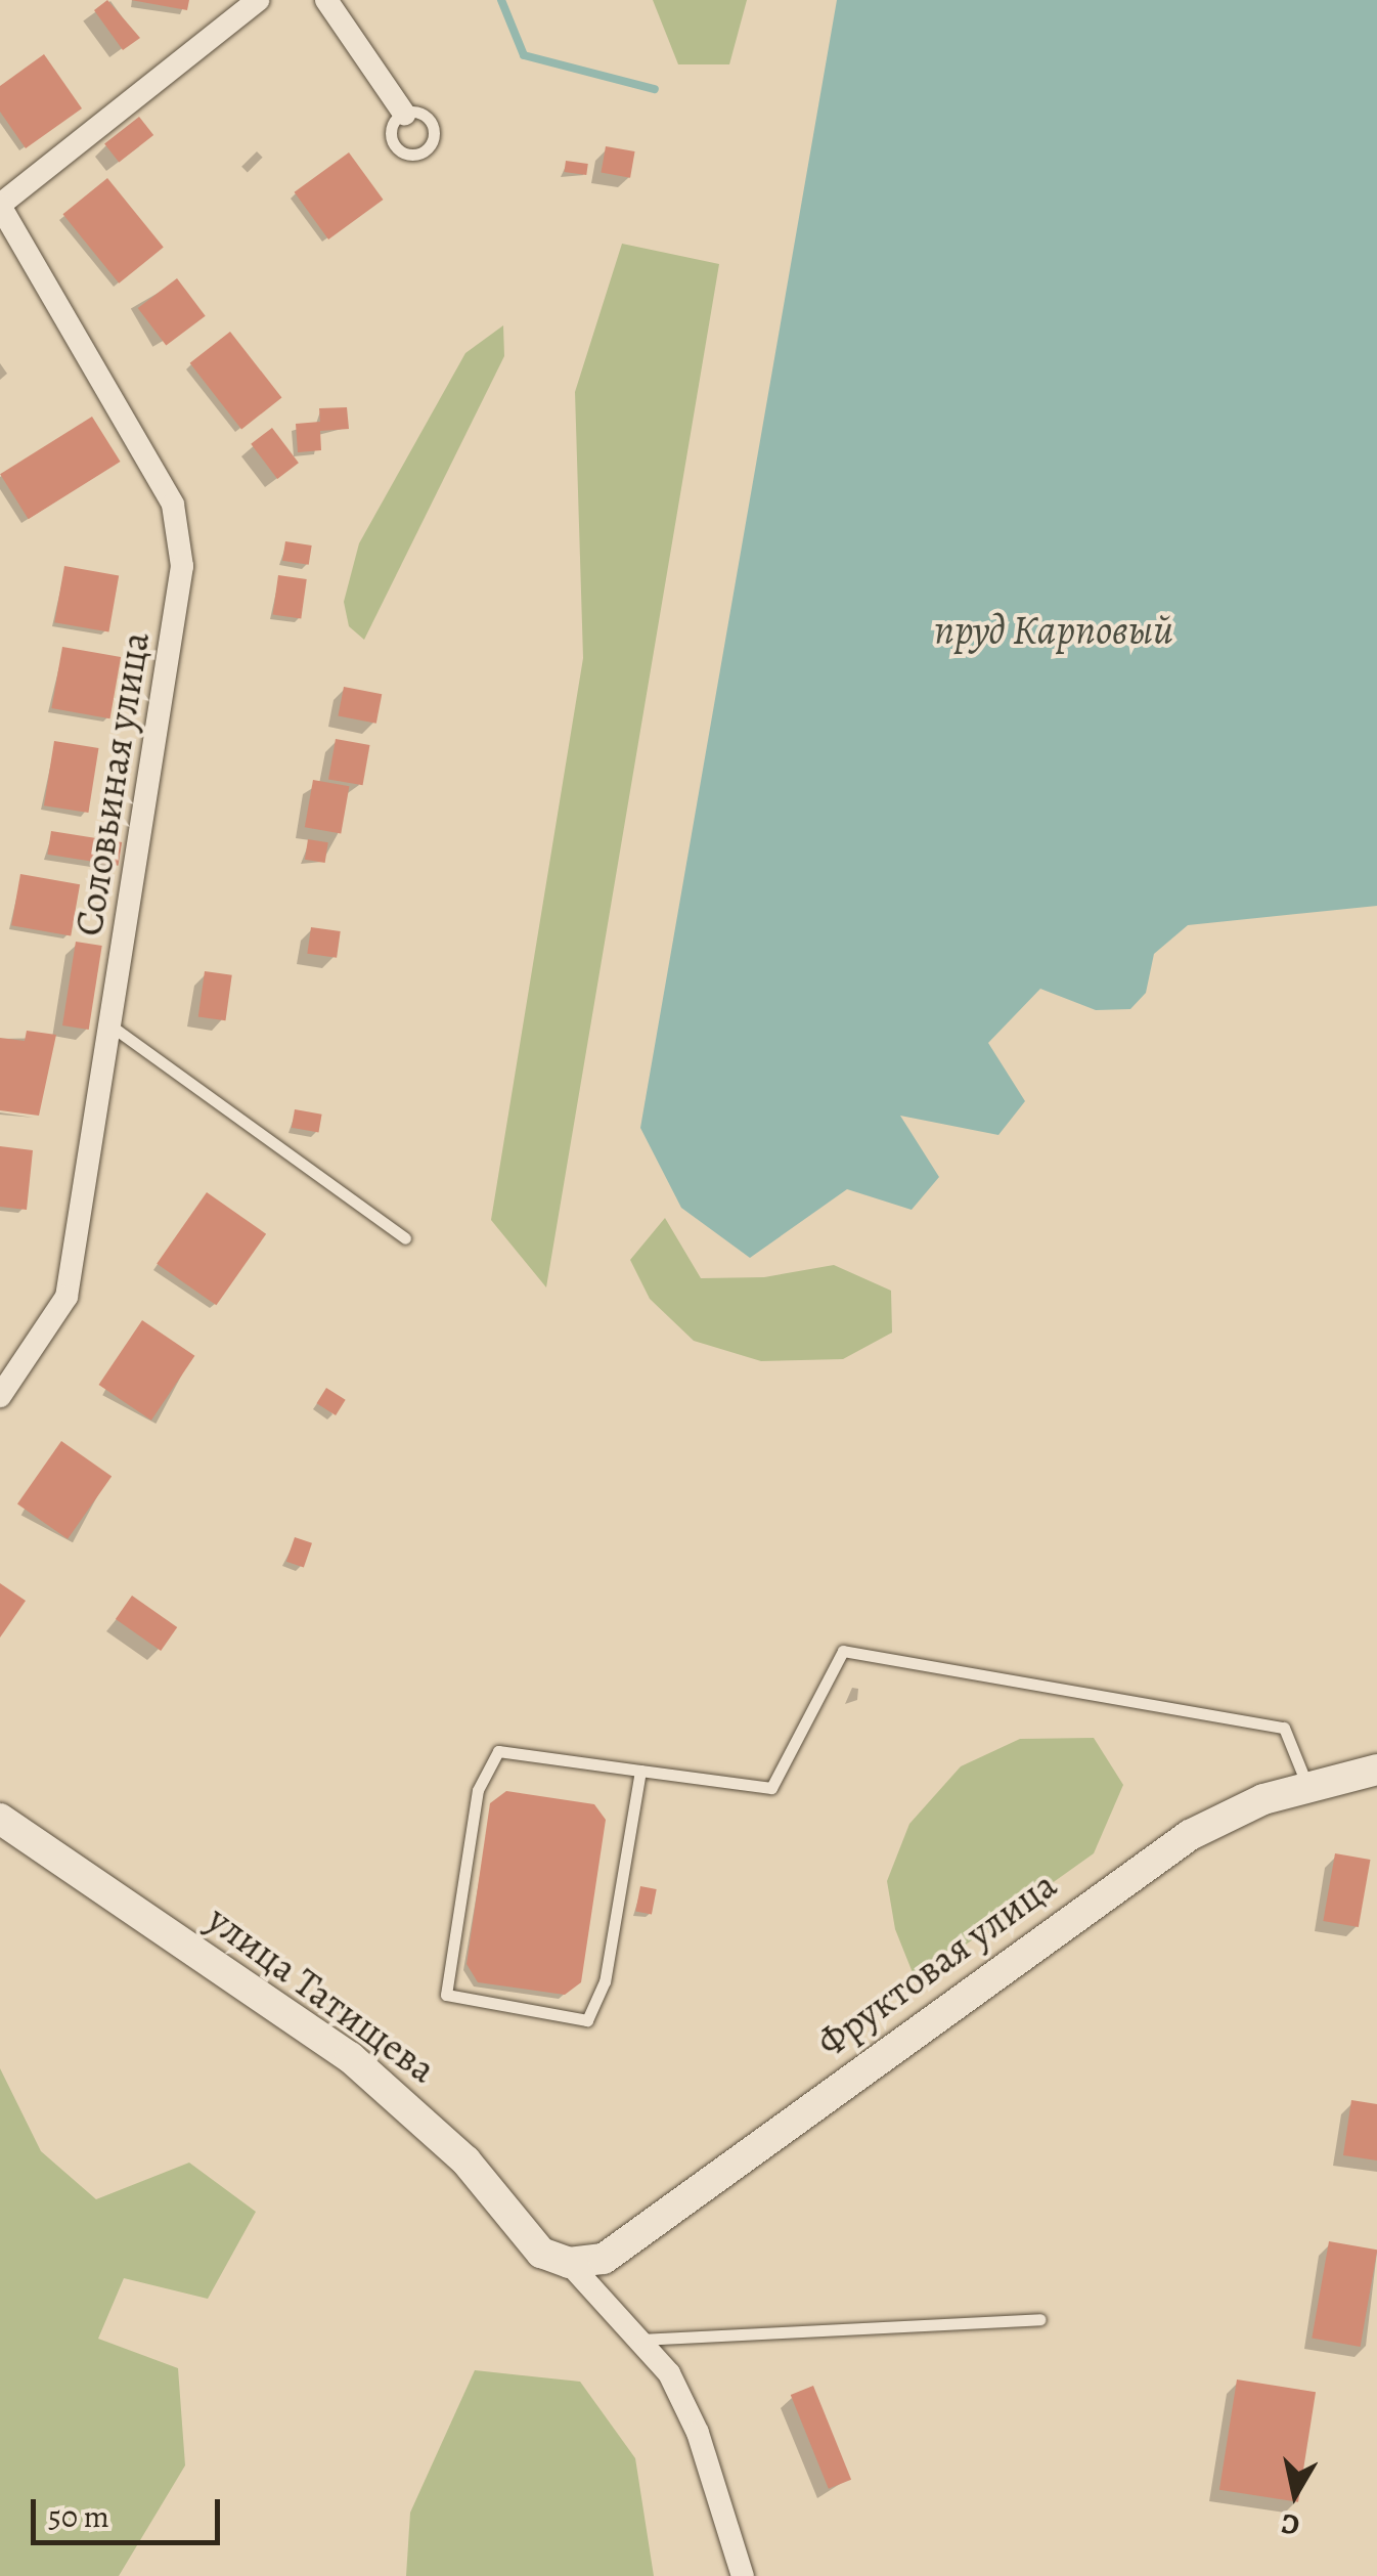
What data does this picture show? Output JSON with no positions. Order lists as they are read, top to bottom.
{
  "streets": {
    "street": ["Соловьиная улица", "Фруктовая улица", "улица Татищева"]
  },
  "crossings": [
    ["Фруктовая улица", "улица Татищева"]
  ],
  "water": ["пруд Карповый"],
  "scale_bar": "50 m",
  "north": "bottom"
}
